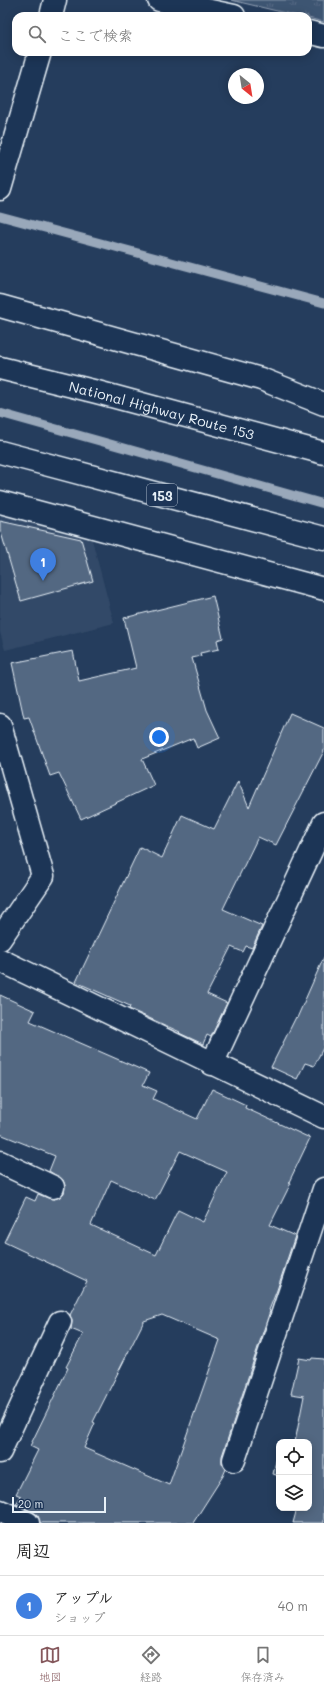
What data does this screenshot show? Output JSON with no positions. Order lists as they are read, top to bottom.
{
  "streets": {
    "main road": ["National Highway Route 153", "153"]
  },
  "scale_bar": "20 m",
  "north": "bottom right",
  "page": {
    "search": "ここで検索",
    "pins": "1",
    "scale": "20 m",
    "heading": "周辺",
    "list": [
      {
        "mark": "1",
        "name": "アップル",
        "note": "ショップ",
        "value": "40 m"
      }
    ],
    "nav": ["地図", "経路", "保存済み"]
  }
}
